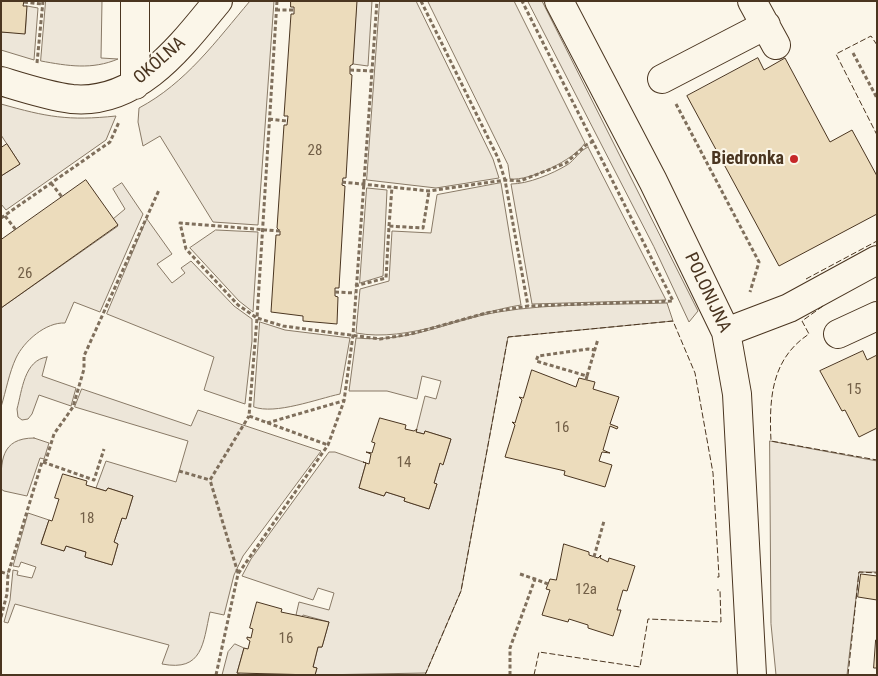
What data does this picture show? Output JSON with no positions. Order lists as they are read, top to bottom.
{
  "streets": {
    "street": ["OKÓLNA", "POLONIJNA"]
  },
  "places": ["Biedronka"],
  "house_numbers": [
    "28",
    "26",
    "15",
    "16",
    "14",
    "18",
    "12a",
    "16"
  ]
}
